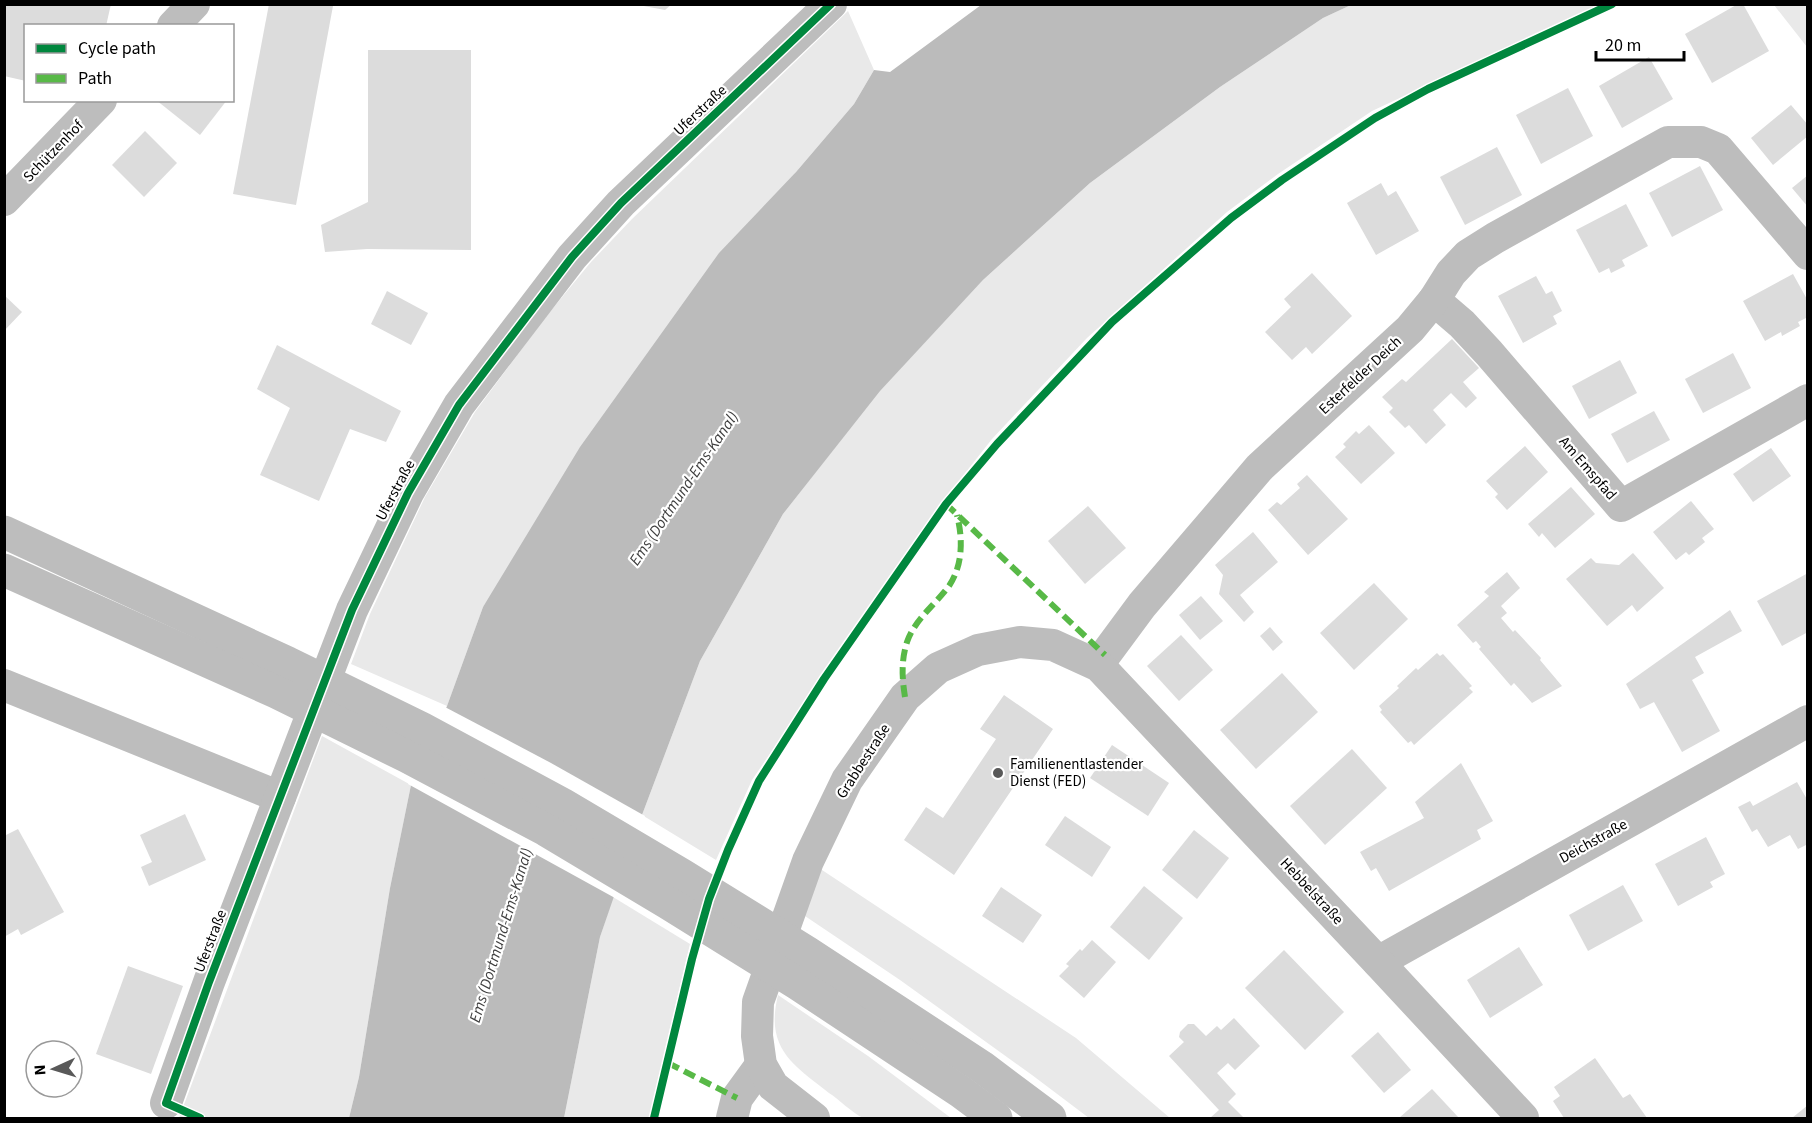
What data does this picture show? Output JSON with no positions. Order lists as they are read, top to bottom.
{
  "streets": {
    "street": [
      "Uferstraße",
      "Schützenhof",
      "Esterfelder Deich",
      "Am Emspfad",
      "Grabbestraße",
      "Deichstraße",
      "Hebbelstraße"
    ]
  },
  "crossings": [
    ["Esterfelder Deich", "Am Emspfad"],
    ["Esterfelder Deich", "Grabbestraße"],
    ["Esterfelder Deich", "Hebbelstraße"],
    ["Grabbestraße", "Hebbelstraße"],
    ["Deichstraße", "Hebbelstraße"]
  ],
  "water": ["Ems (Dortmund-Ems-Kanal)"],
  "places": ["Familienentlastender Dienst (FED)"],
  "legend": ["Cycle path", "Path"],
  "scale_bar": "20 m",
  "north": "left"
}
